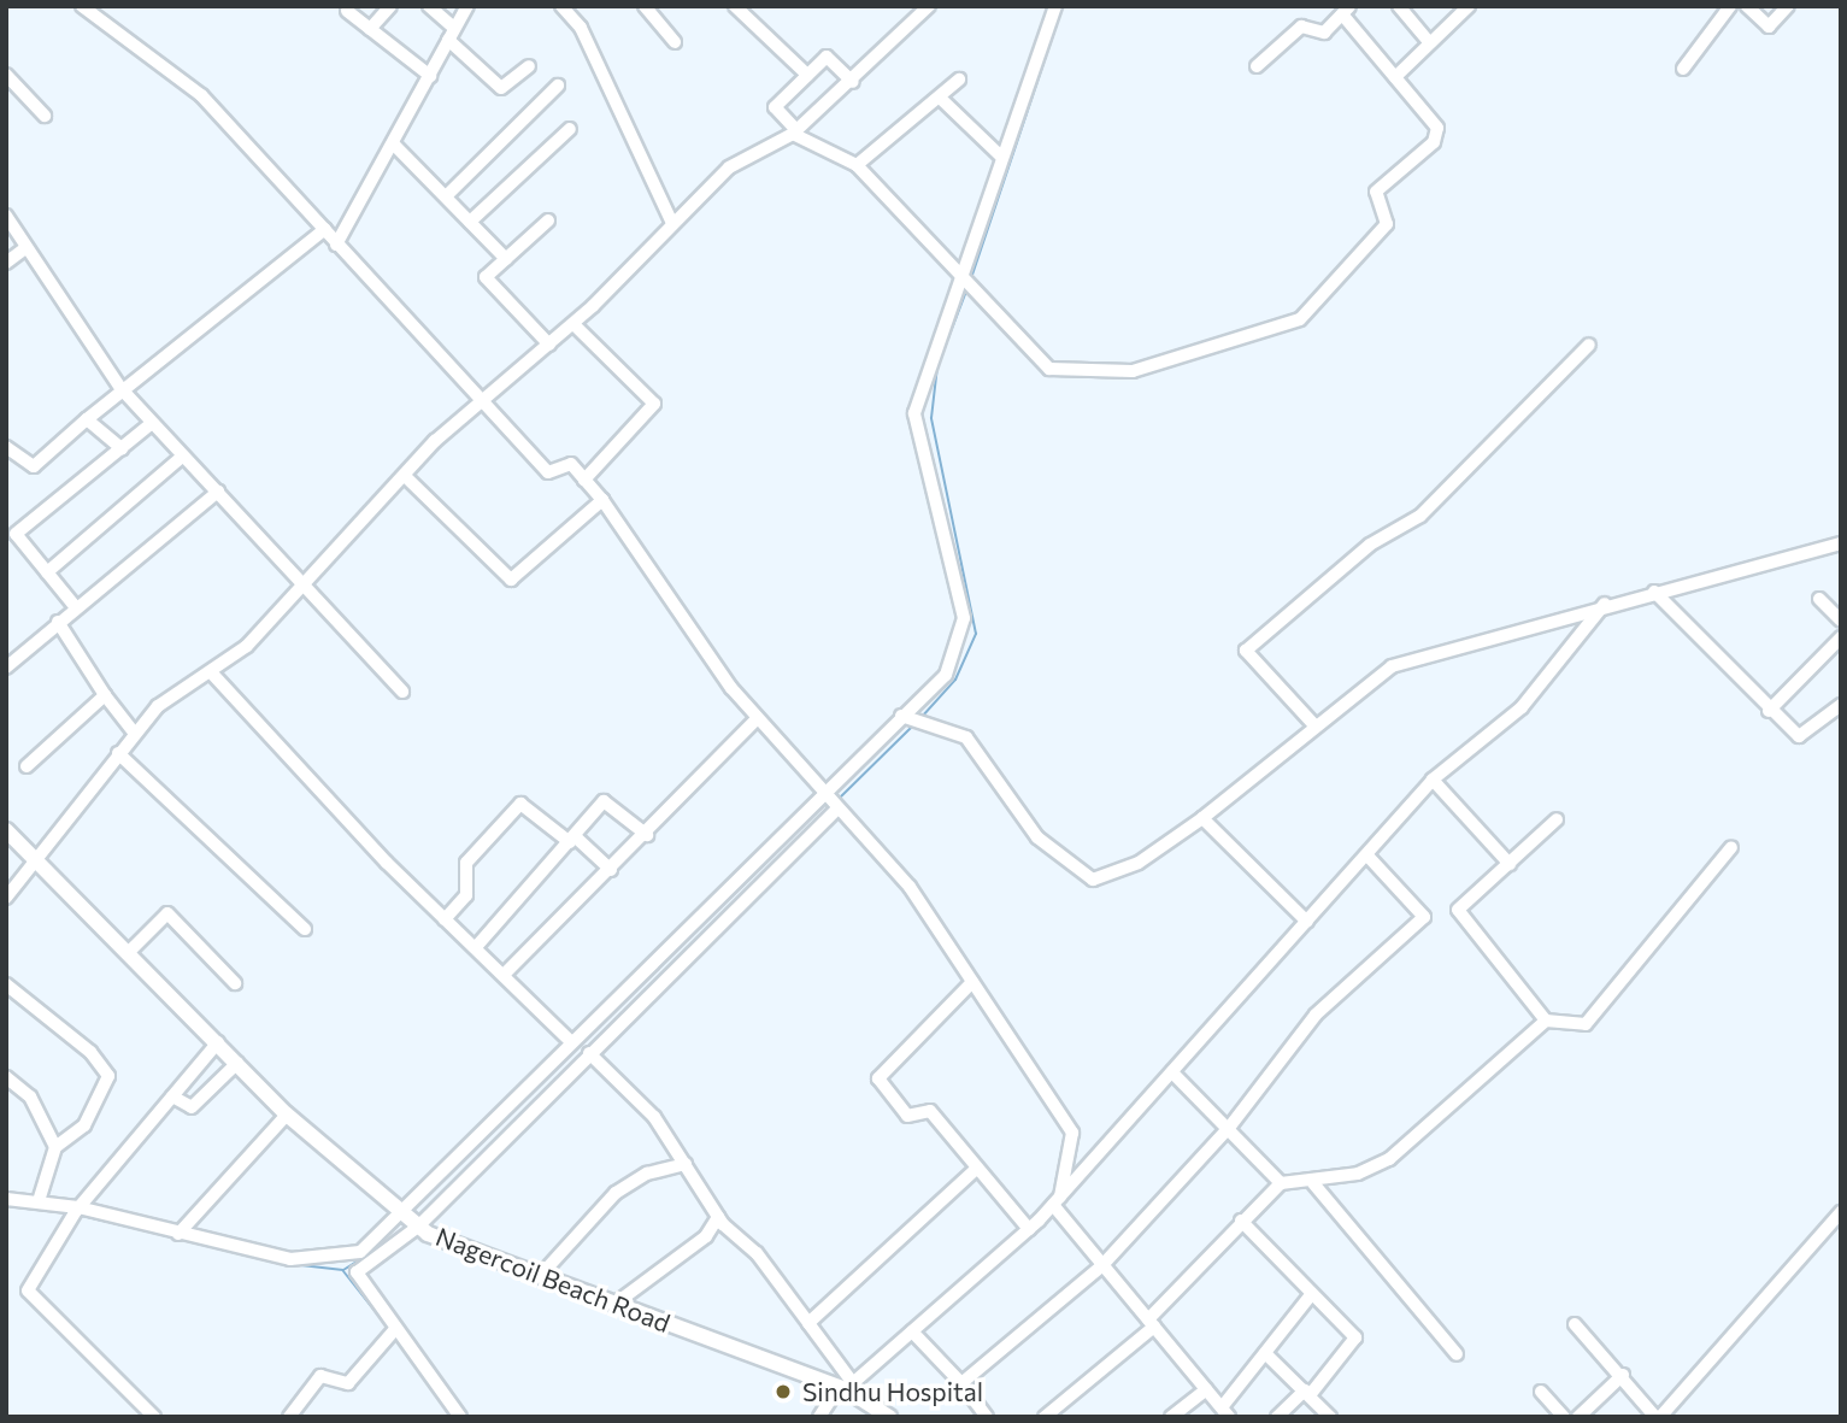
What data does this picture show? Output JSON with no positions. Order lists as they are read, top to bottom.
{
  "streets": {
    "main road": ["Nagercoil Beach Road"]
  },
  "places": ["Sindhu Hospital"]
}
